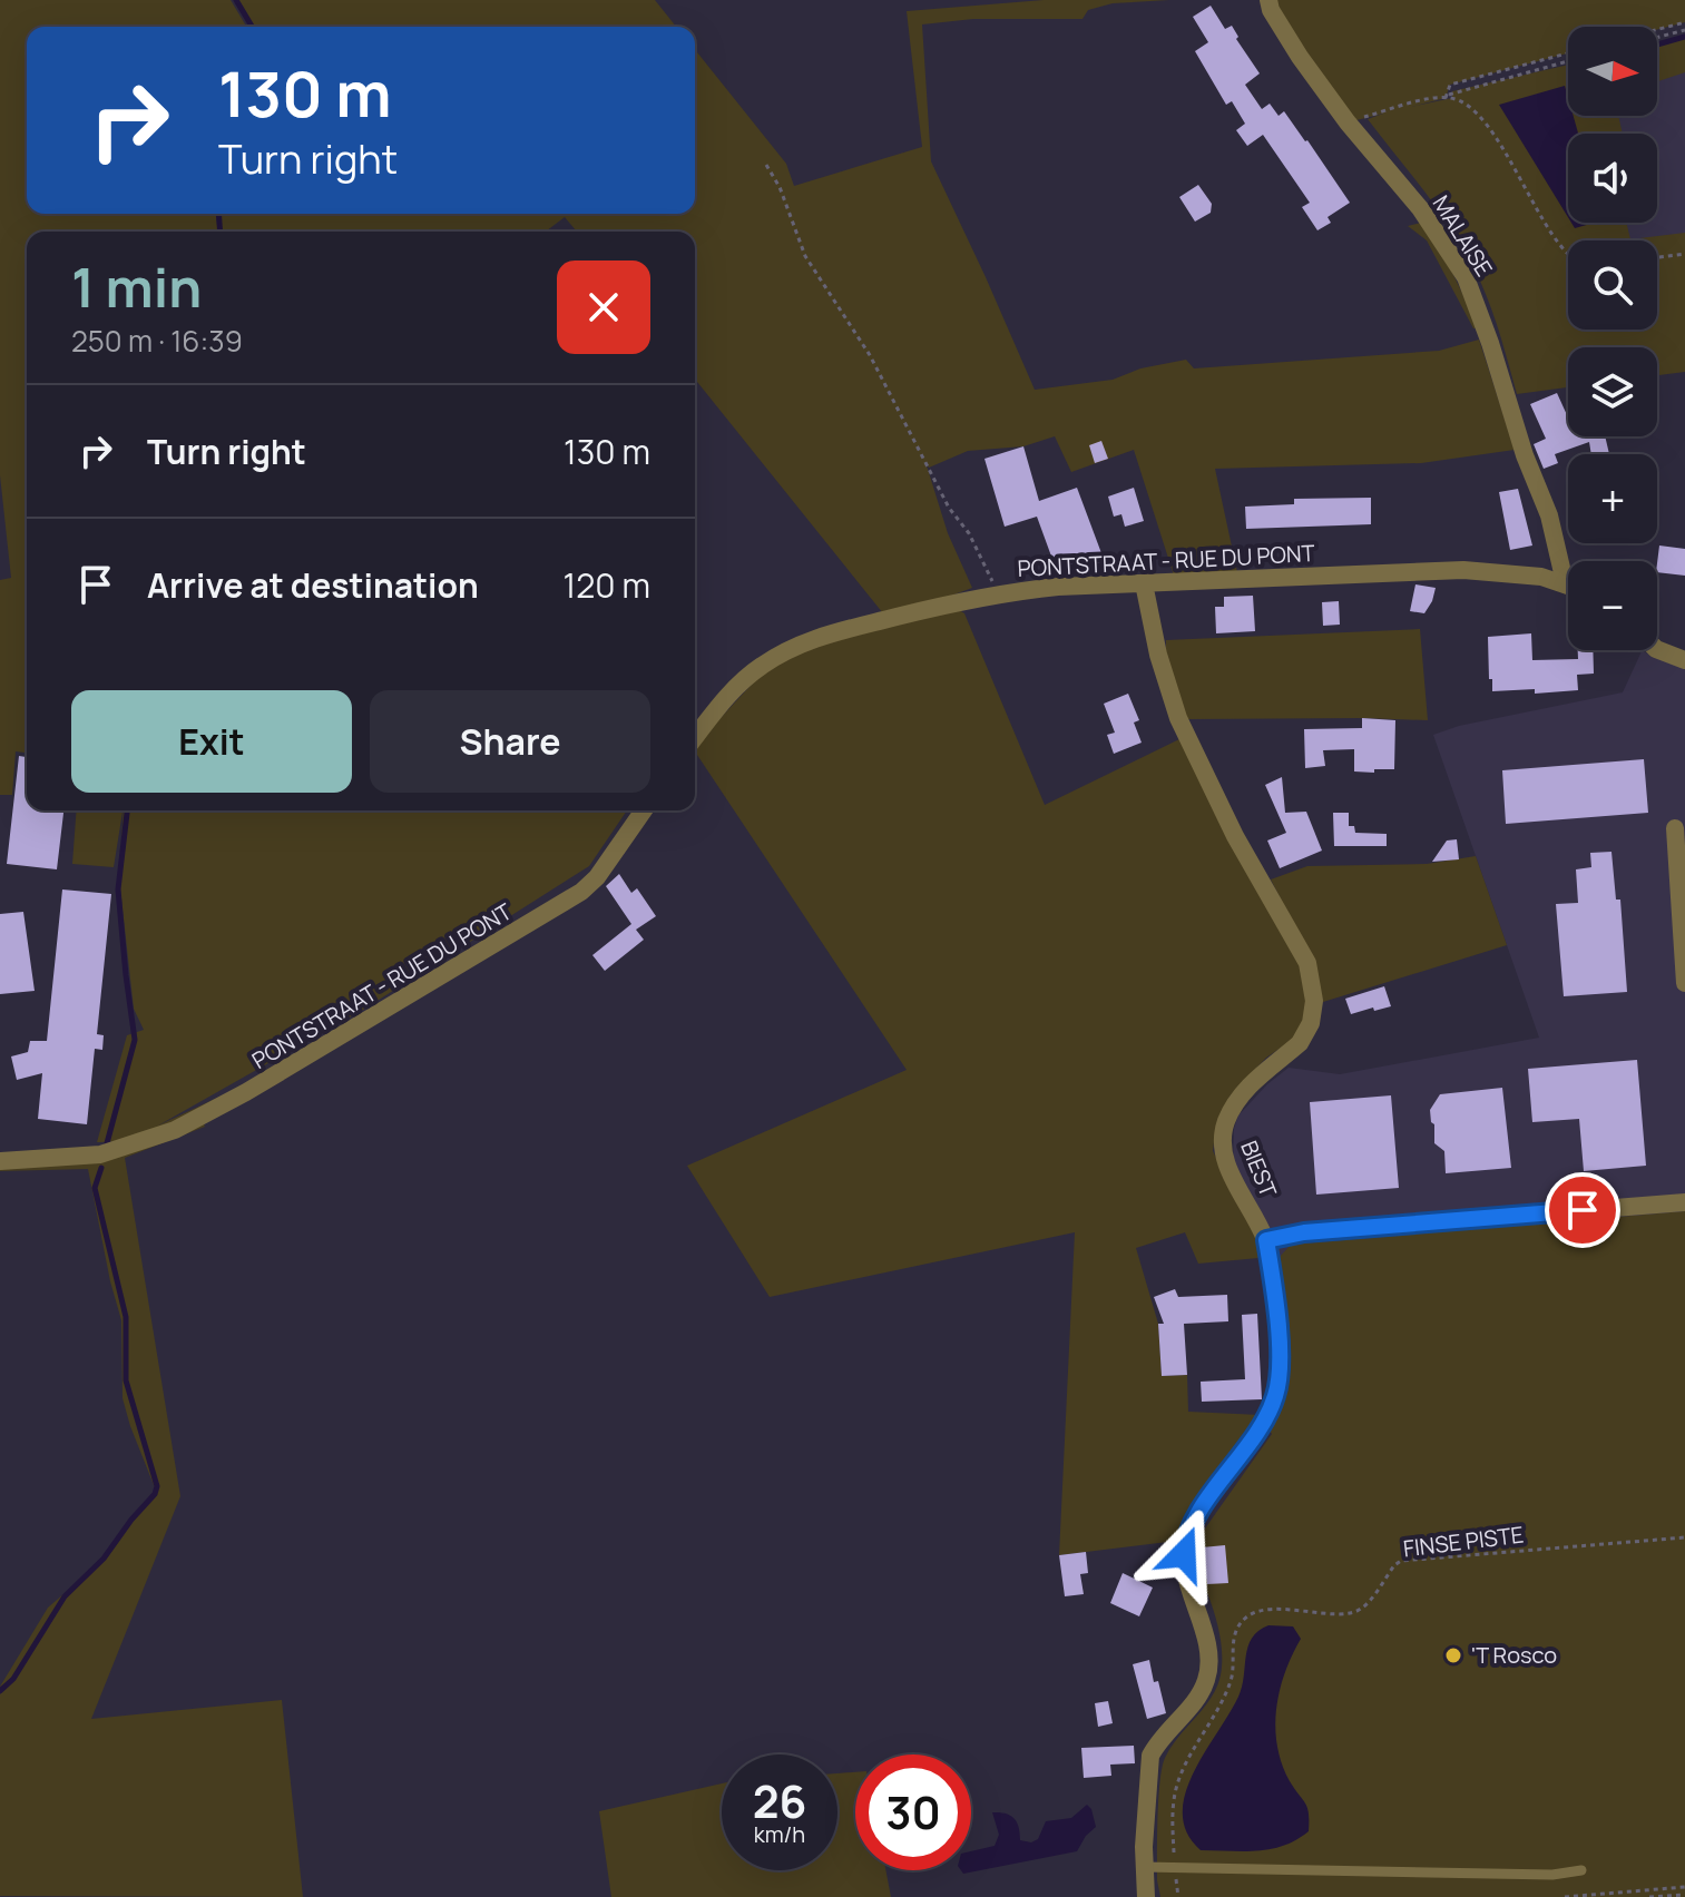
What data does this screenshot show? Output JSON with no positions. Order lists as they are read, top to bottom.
{
  "streets": {
    "street": ["MALAISE", "PONTSTRAAT - RUE DU PONT", "BIEST"],
    "path": ["FINSE PISTE"]
  },
  "crossings": [
    ["MALAISE", "PONTSTRAAT - RUE DU PONT"],
    ["PONTSTRAAT - RUE DU PONT", "BIEST"]
  ],
  "places": ["'T Rosco"],
  "north": "right",
  "page": {
    "map_buttons": ["+", "−"],
    "turn": ["130 m", "Turn right"],
    "heading": ["1 min", "250 m · 16:39"],
    "list": [
      {
        "name": "Turn right",
        "value": "130 m"
      },
      {
        "name": "Arrive at destination",
        "value": "120 m"
      }
    ],
    "buttons": ["Exit", "Share"],
    "speed": "26 km/h",
    "limit": "30"
  }
}
